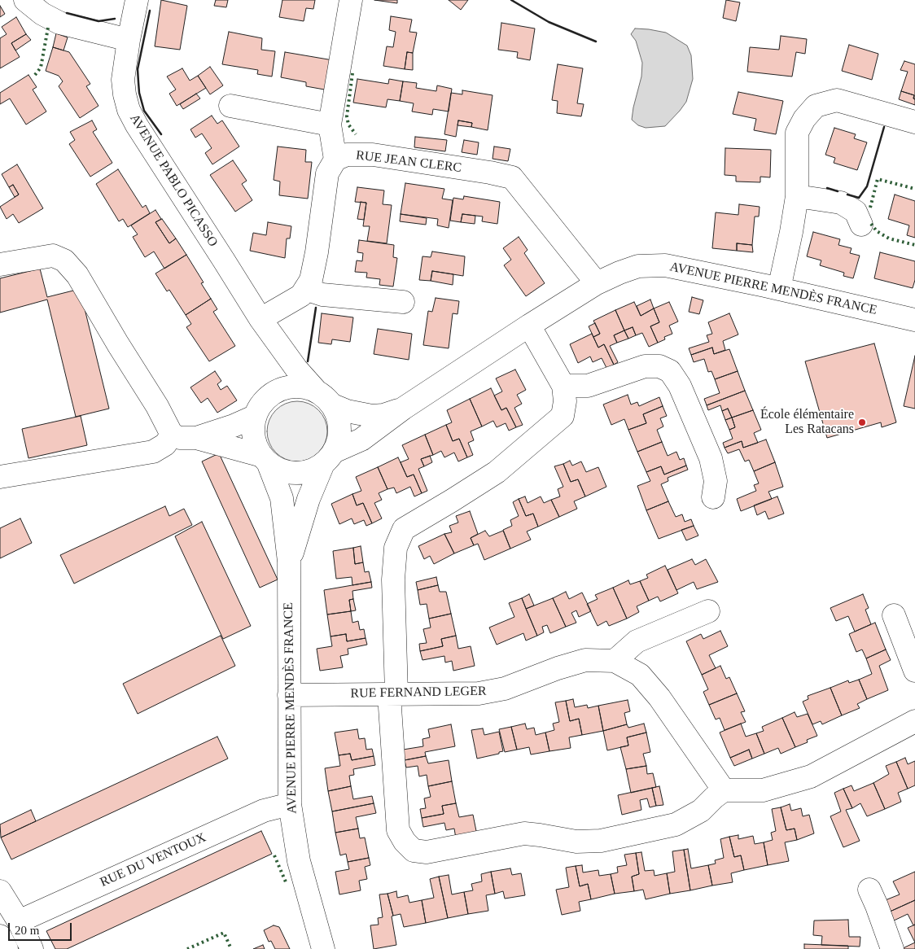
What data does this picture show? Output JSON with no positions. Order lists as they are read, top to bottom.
{
  "streets": {
    "street": [
      "RUE JEAN CLERC",
      "AVENUE PABLO PICASSO",
      "AVENUE PIERRE MENDÈS FRANCE",
      "RUE FERNAND LEGER",
      "RUE DU VENTOUX"
    ]
  },
  "crossings": [
    ["RUE JEAN CLERC", "AVENUE PABLO PICASSO"],
    ["RUE JEAN CLERC", "AVENUE PIERRE MENDÈS FRANCE"],
    ["AVENUE PABLO PICASSO", "AVENUE PIERRE MENDÈS FRANCE"],
    ["AVENUE PIERRE MENDÈS FRANCE", "RUE FERNAND LEGER"],
    ["AVENUE PIERRE MENDÈS FRANCE", "RUE DU VENTOUX"]
  ],
  "places": ["École élémentaire Les Ratacans"],
  "scale_bar": "20 m"
}
